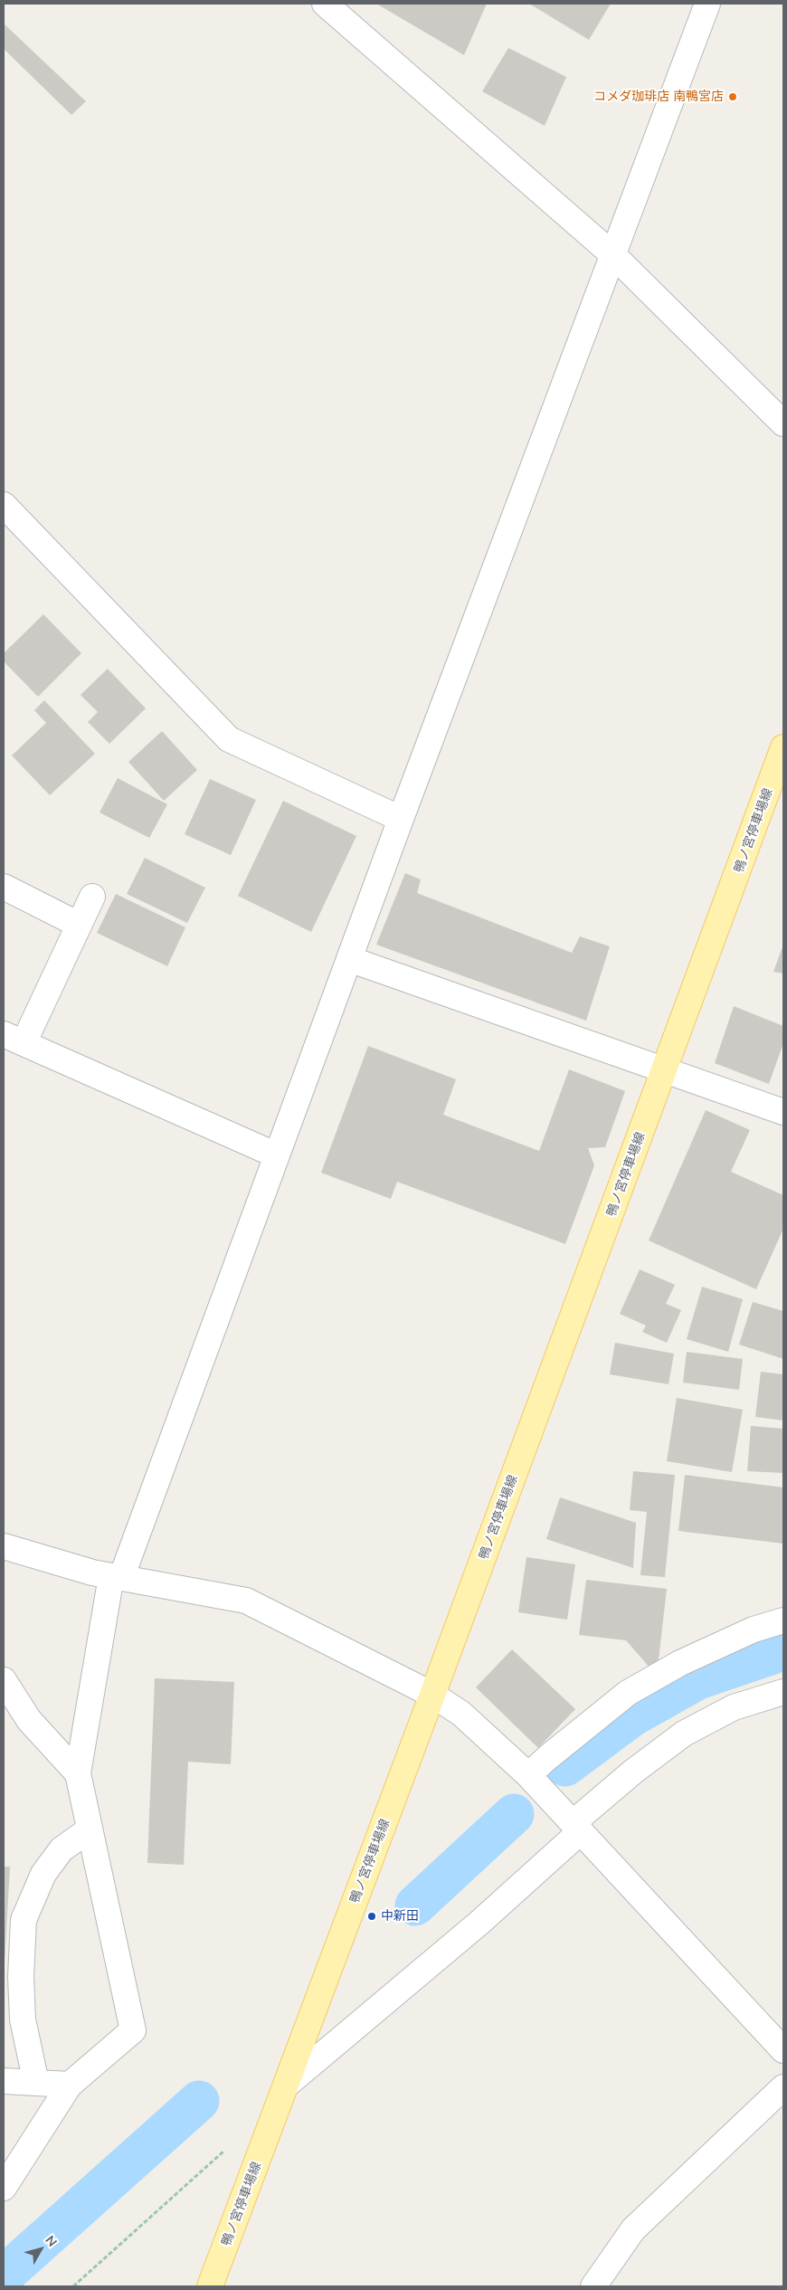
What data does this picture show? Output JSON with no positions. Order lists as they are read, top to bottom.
{
  "streets": {
    "main road": ["鴨ノ宮停車場線"]
  },
  "places": ["コメダ珈琲店 南鴨宮店", "中新田"],
  "north": "top right"
}
